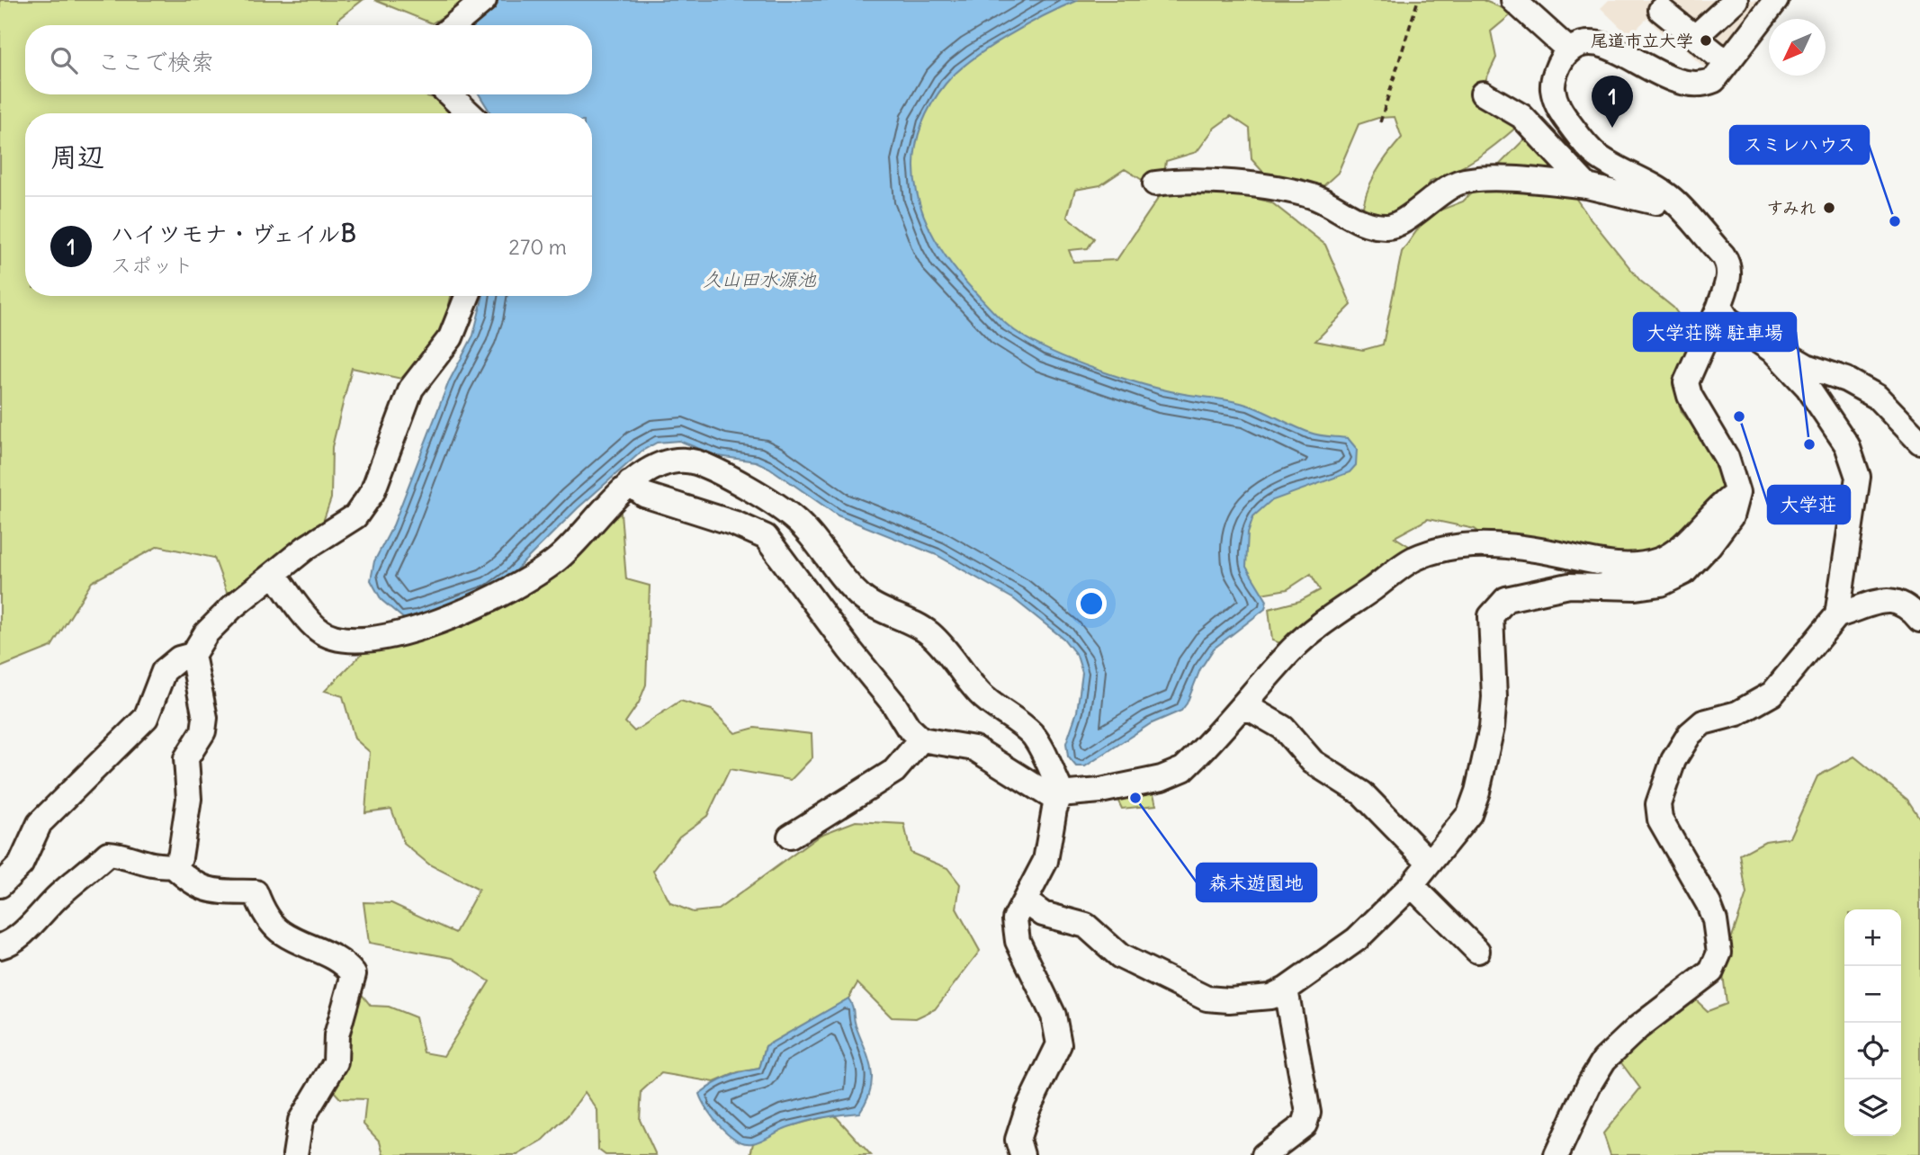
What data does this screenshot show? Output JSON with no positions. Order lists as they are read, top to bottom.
{
  "water": ["久山田水源池"],
  "places": [
    "尾道市立大学",
    "すみれ",
    "スミレハウス",
    "大学荘",
    "大学荘隣 駐車場",
    "森末遊園地"
  ],
  "north": "bottom left",
  "page": {
    "search": "ここで検索",
    "pins": "1",
    "heading": "周辺",
    "list": [
      {
        "mark": "1",
        "name": "ハイツモナ・ヴェイルB",
        "note": "スポット",
        "value": "270 m"
      }
    ],
    "map_buttons": ["+", "−"]
  }
}
